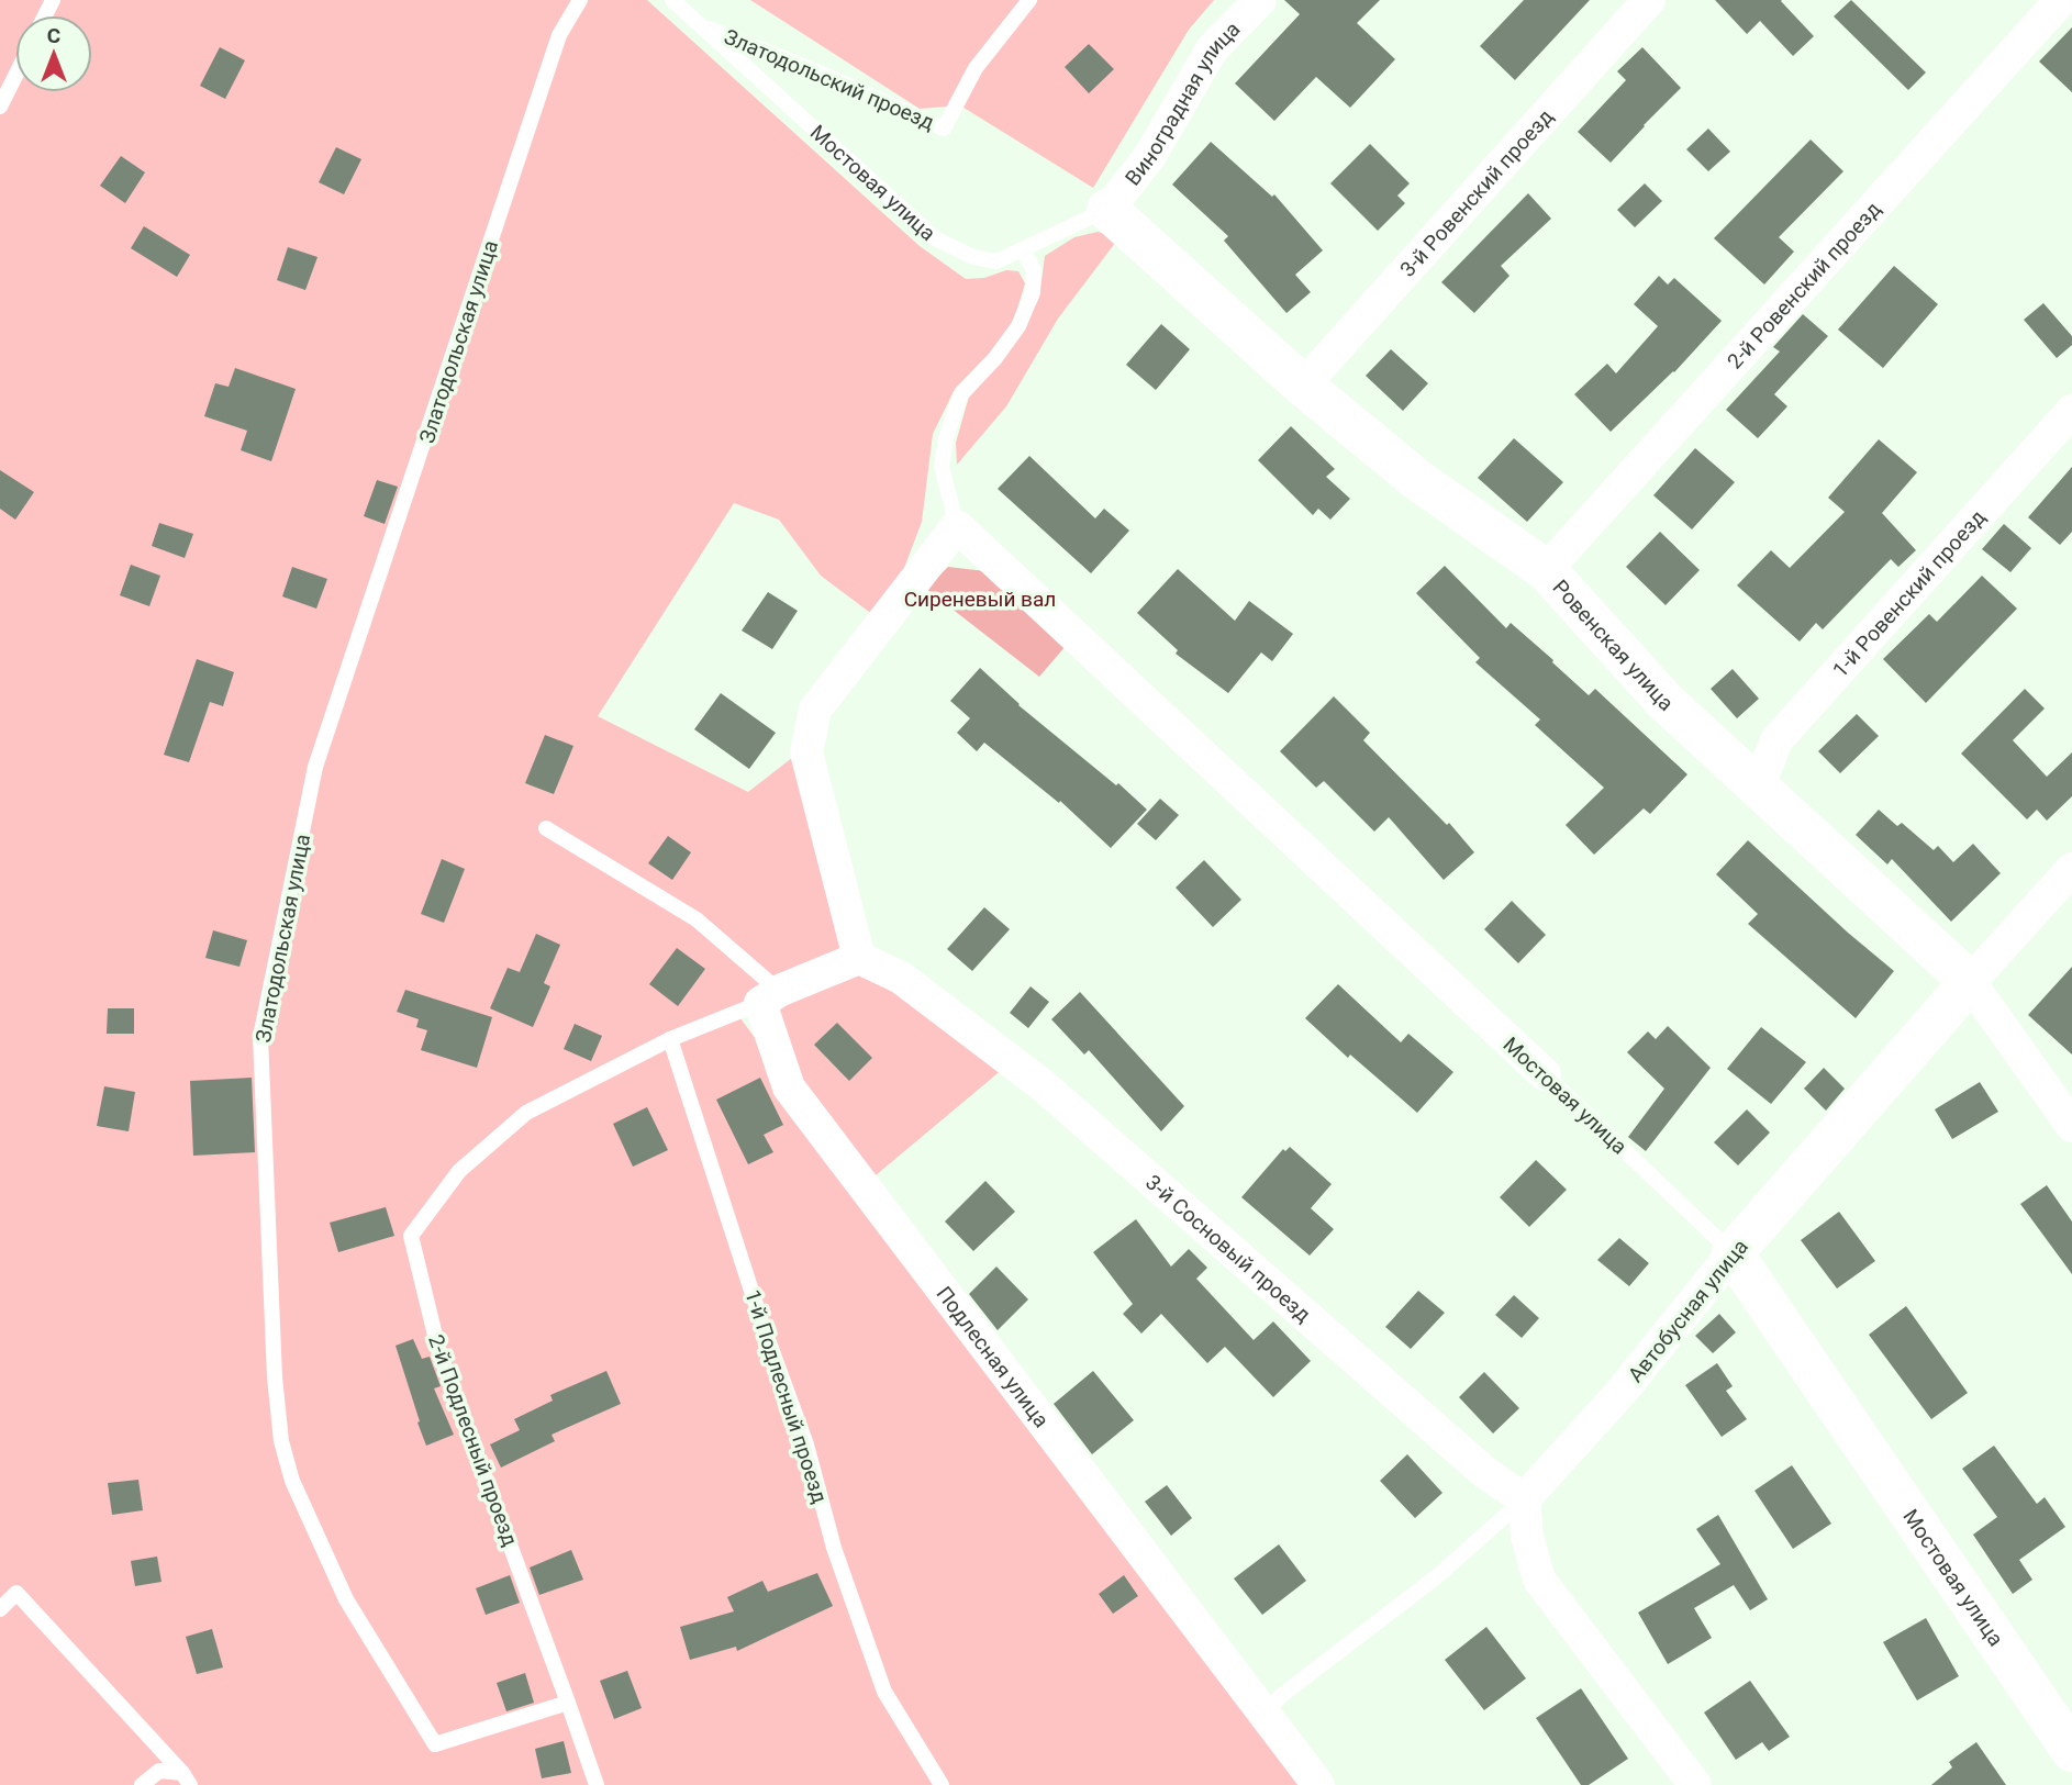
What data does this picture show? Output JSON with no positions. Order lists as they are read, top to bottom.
{
  "streets": {
    "street": [
      "Виноградная улица",
      "Мостовая улица",
      "3-й Ровенский проезд",
      "2-й Ровенский проезд",
      "1-й Ровенский проезд",
      "Ровенская улица",
      "3-й Сосновый проезд",
      "Автобусная улица",
      "Подлесная улица"
    ],
    "lane": [
      "Златодольский проезд",
      "Златодольская улица",
      "1-й Подлесный проезд",
      "2-й Подлесный проезд"
    ]
  },
  "crossings": [
    ["Златодольский проезд", "Мостовая улица"],
    ["Виноградная улица", "Мостовая улица"],
    ["Виноградная улица", "Ровенская улица"],
    ["Мостовая улица", "Ровенская улица"],
    ["Мостовая улица", "Автобусная улица"],
    ["3-й Ровенский проезд", "Ровенская улица"],
    ["2-й Ровенский проезд", "Ровенская улица"],
    ["Златодольская улица", "2-й Подлесный проезд"],
    ["1-й Ровенский проезд", "Ровенская улица"],
    ["Ровенская улица", "Автобусная улица"],
    ["3-й Сосновый проезд", "Автобусная улица"],
    ["Автобусная улица", "Подлесная улица"],
    ["Подлесная улица", "2-й Подлесный проезд"],
    ["1-й Подлесный проезд", "2-й Подлесный проезд"]
  ],
  "parks": ["Сиреневый вал"],
  "north": "top"
}
